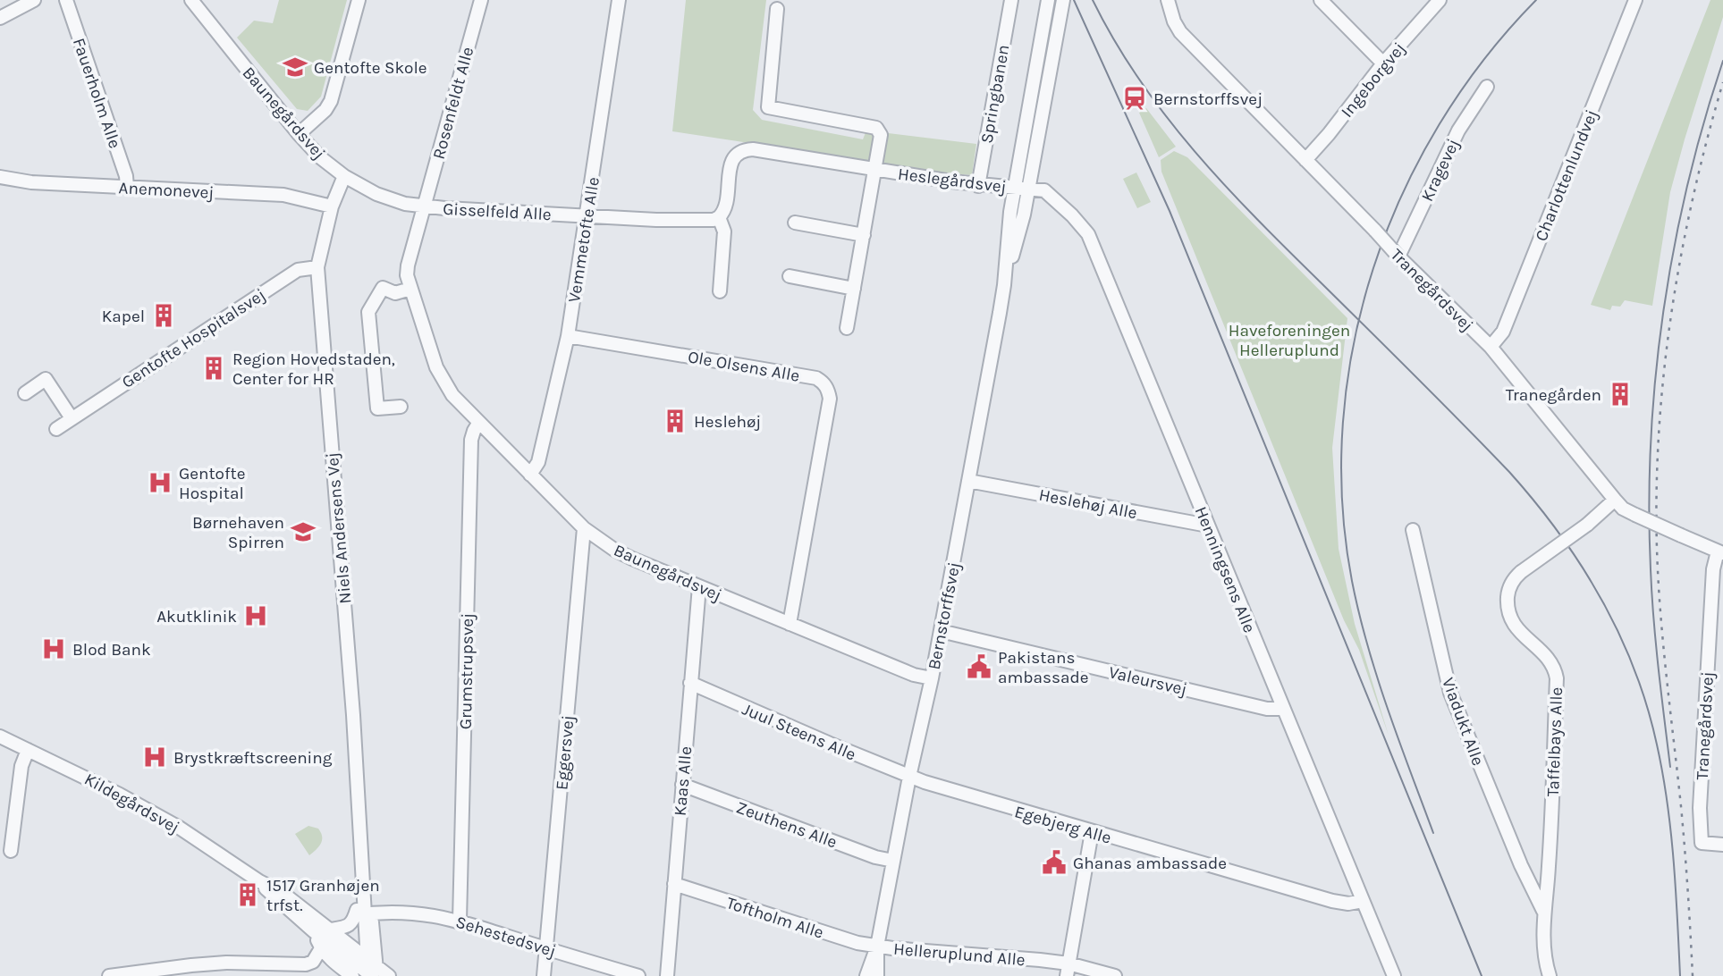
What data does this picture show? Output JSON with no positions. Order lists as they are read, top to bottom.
{
  "streets": {
    "street": [
      "Ingeborgvej",
      "Fauerholm Alle",
      "Springbanen",
      "Rosenfeldt Alle",
      "Baunegårdsvej",
      "Kragevej",
      "Charlottenlundvej",
      "Heslegårdsvej",
      "Anemonevej",
      "Gisselfeld Alle",
      "Vemmetofte Alle",
      "Tranegårdsvej",
      "Gentofte Hospitalsvej",
      "Ole Olsens Alle",
      "Heslehøj Alle",
      "Niels Andersens Vej",
      "Henningsens Alle",
      "Bernstorffsvej",
      "Grumstrupsvej",
      "Valeursvej",
      "Viadukt Alle",
      "Juul Steens Alle",
      "Taffelbays Alle",
      "Eggersvej",
      "Kaas Alle",
      "Kildegårdsvej",
      "Zeuthens Alle",
      "Egebjerg Alle",
      "Toftholm Alle",
      "Sehestedsvej",
      "Helleruplund Alle"
    ]
  },
  "crossings": [
    ["Ingeborgvej", "Tranegårdsvej"],
    ["Fauerholm Alle", "Anemonevej"],
    ["Springbanen", "Heslegårdsvej"],
    ["Rosenfeldt Alle", "Baunegårdsvej"],
    ["Rosenfeldt Alle", "Gisselfeld Alle"],
    ["Baunegårdsvej", "Gisselfeld Alle"],
    ["Baunegårdsvej", "Vemmetofte Alle"],
    ["Baunegårdsvej", "Ole Olsens Alle"],
    ["Baunegårdsvej", "Niels Andersens Vej"],
    ["Baunegårdsvej", "Bernstorffsvej"],
    ["Baunegårdsvej", "Grumstrupsvej"],
    ["Baunegårdsvej", "Eggersvej"],
    ["Baunegårdsvej", "Kaas Alle"],
    ["Kragevej", "Tranegårdsvej"],
    ["Charlottenlundvej", "Tranegårdsvej"],
    ["Heslegårdsvej", "Gisselfeld Alle"],
    ["Heslegårdsvej", "Henningsens Alle"],
    ["Heslegårdsvej", "Bernstorffsvej"],
    ["Anemonevej", "Niels Andersens Vej"],
    ["Gisselfeld Alle", "Vemmetofte Alle"],
    ["Vemmetofte Alle", "Ole Olsens Alle"],
    ["Tranegårdsvej", "Taffelbays Alle"],
    ["Gentofte Hospitalsvej", "Niels Andersens Vej"],
    ["Heslehøj Alle", "Henningsens Alle"],
    ["Heslehøj Alle", "Bernstorffsvej"],
    ["Niels Andersens Vej", "Sehestedsvej"],
    ["Henningsens Alle", "Bernstorffsvej"],
    ["Henningsens Alle", "Valeursvej"],
    ["Henningsens Alle", "Egebjerg Alle"],
    ["Bernstorffsvej", "Valeursvej"],
    ["Bernstorffsvej", "Juul Steens Alle"],
    ["Bernstorffsvej", "Zeuthens Alle"],
    ["Bernstorffsvej", "Egebjerg Alle"],
    ["Bernstorffsvej", "Toftholm Alle"],
    ["Bernstorffsvej", "Helleruplund Alle"],
    ["Grumstrupsvej", "Sehestedsvej"],
    ["Viadukt Alle", "Taffelbays Alle"],
    ["Juul Steens Alle", "Kaas Alle"],
    ["Juul Steens Alle", "Egebjerg Alle"],
    ["Eggersvej", "Sehestedsvej"],
    ["Kaas Alle", "Zeuthens Alle"],
    ["Kaas Alle", "Toftholm Alle"],
    ["Toftholm Alle", "Helleruplund Alle"]
  ],
  "parks": ["Haveforeningen Helleruplund"],
  "places": {
    "school or university": ["Gentofte Skole", "Børnehaven Spirren"],
    "station": ["Bernstorffsvej"],
    "building": [
      "Kapel",
      "Region Hovedstaden, Center for HR",
      "Tranegården",
      "Heslehøj",
      "1517 Granhøjen trfst."
    ],
    "hospital": [
      "Gentofte Hospital",
      "Akutklinik",
      "Blod Bank",
      "Brystkræftscreening"
    ],
    "public building": ["Pakistans ambassade", "Ghanas ambassade"]
  }
}
